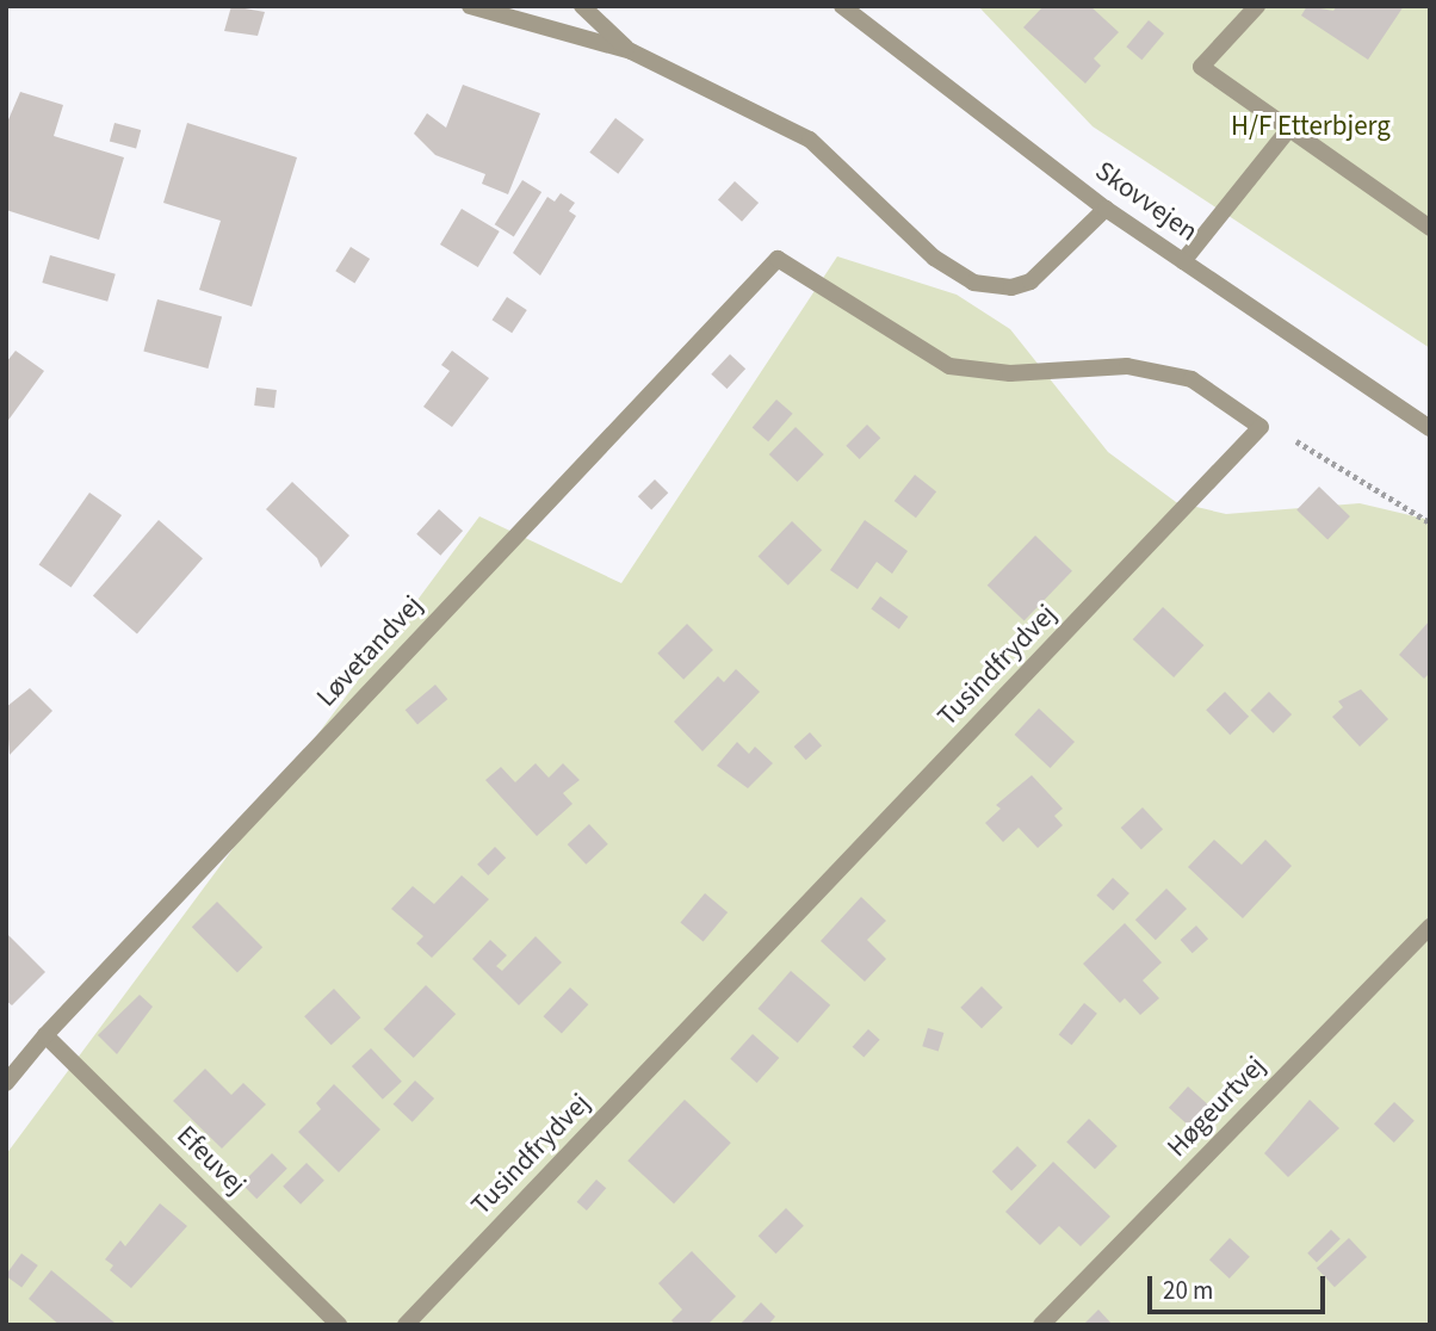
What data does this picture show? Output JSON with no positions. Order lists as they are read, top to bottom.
{
  "streets": {
    "street": [
      "Skovvejen",
      "Løvetandvej",
      "Tusindfrydvej",
      "Høgeurtvej",
      "Efeuvej"
    ]
  },
  "crossings": [
    ["Løvetandvej", "Tusindfrydvej"],
    ["Løvetandvej", "Efeuvej"]
  ],
  "parks": ["H/F Etterbjerg"],
  "scale_bar": "20 m"
}
